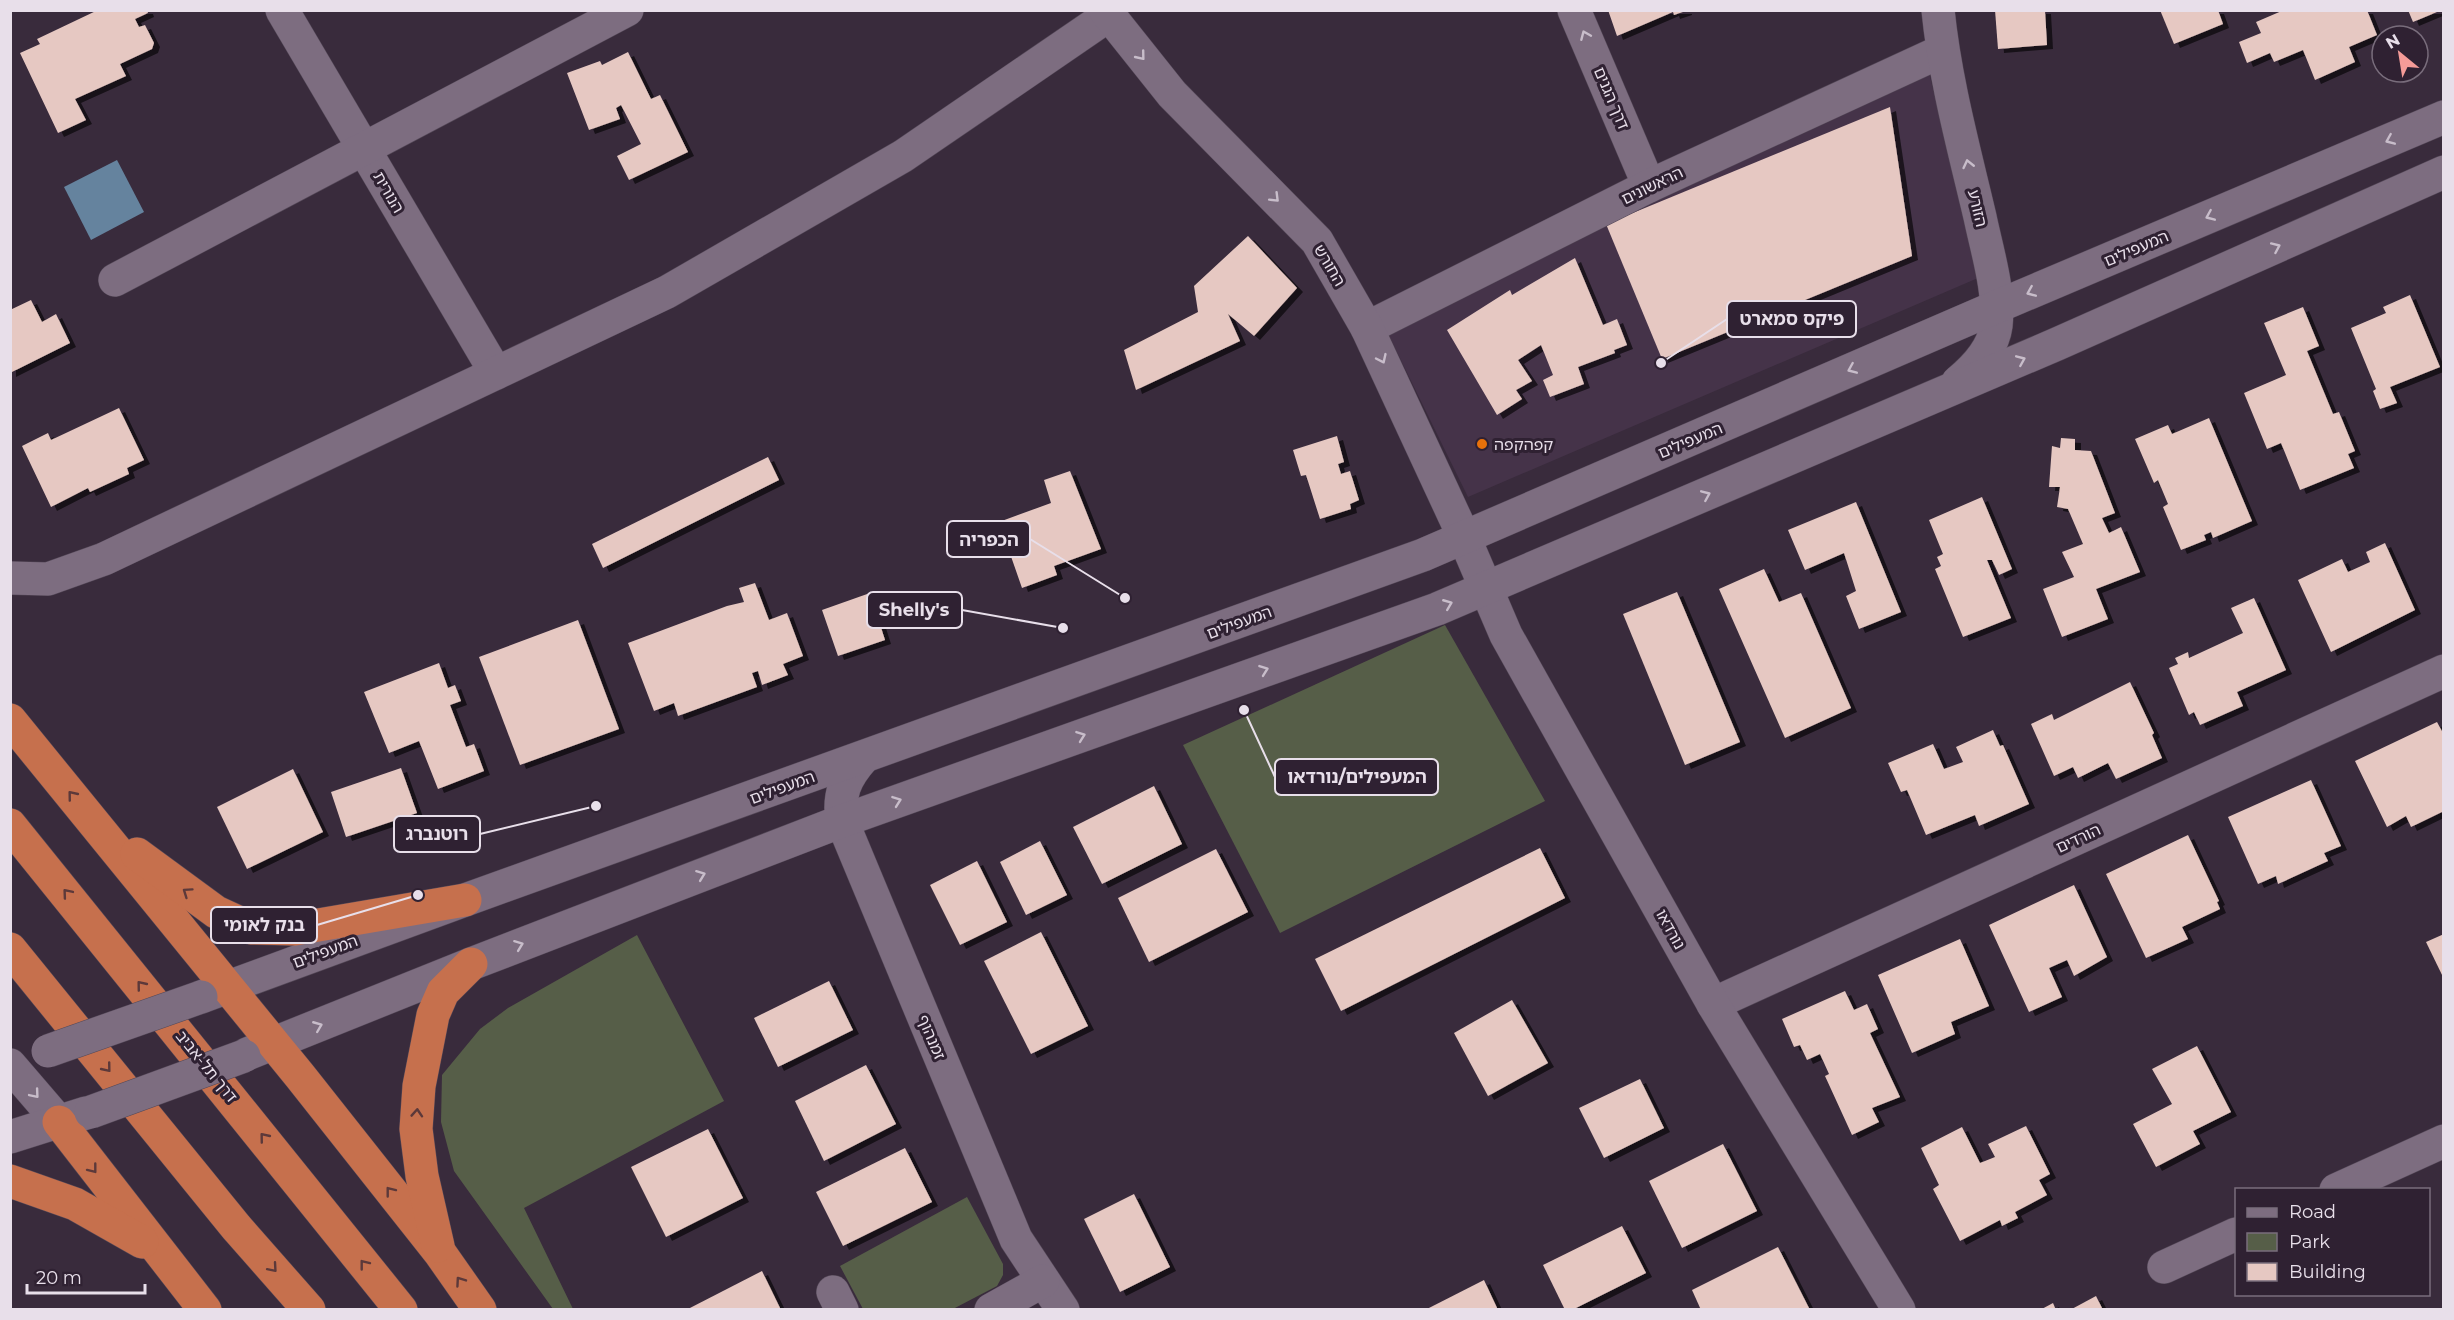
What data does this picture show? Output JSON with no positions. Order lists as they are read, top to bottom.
{
  "streets": {
    "highway": ["דרך תל-אביב"],
    "street": [
      "דרך הגנים",
      "הראשונים",
      "הנורית",
      "הזורע",
      "המעפילים",
      "החורש",
      "הורדים",
      "נורדאו",
      "זמנהוף"
    ]
  },
  "crossings": [
    ["דרך הגנים", "הראשונים"],
    ["הראשונים", "הזורע"],
    ["הראשונים", "החורש"],
    ["הזורע", "המעפילים"],
    ["המעפילים", "החורש"],
    ["המעפילים", "נורדאו"],
    ["המעפילים", "זמנהוף"],
    ["החורש", "נורדאו"],
    ["הורדים", "נורדאו"]
  ],
  "one_way": ["דרך הגנים", "הזורע", "החורש"],
  "places": [
    "פיקס סמארט",
    "קפהקפה",
    "הכפריה",
    "Shelly's",
    "המעפילים/נורדאו",
    "רוטנברג",
    "בנק לאומי"
  ],
  "legend": ["Road", "Park", "Building"],
  "scale_bar": "20 m",
  "north": "top left"
}
